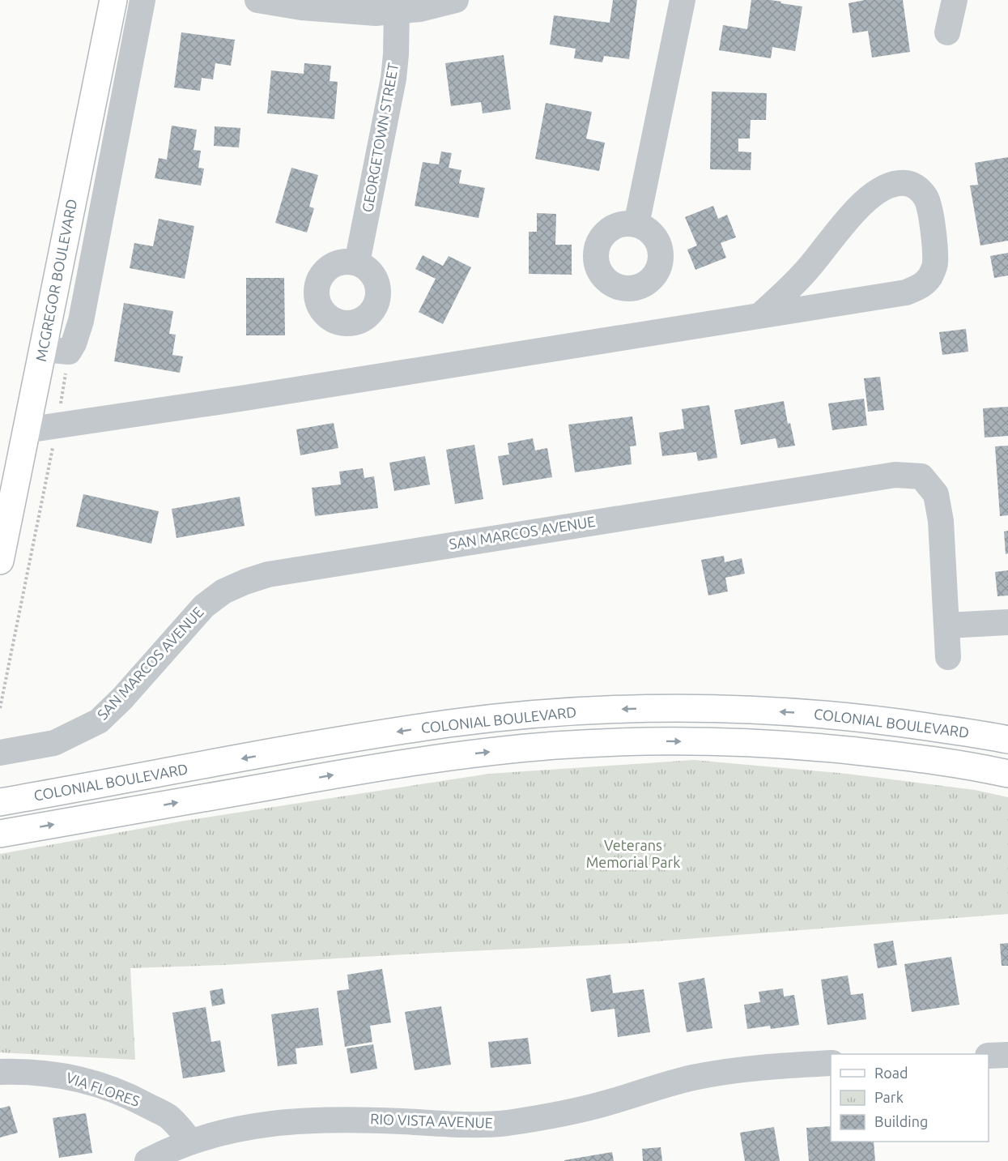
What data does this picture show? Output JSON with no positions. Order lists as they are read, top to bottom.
{
  "streets": {
    "main road": ["MCGREGOR BOULEVARD", "COLONIAL BOULEVARD"],
    "street": [
      "GEORGETOWN STREET",
      "SAN MARCOS AVENUE",
      "VIA FLORES",
      "RIO VISTA AVENUE"
    ]
  },
  "crossings": [
    ["VIA FLORES", "RIO VISTA AVENUE"]
  ],
  "parks": ["Veterans Memorial Park"],
  "legend": ["Road", "Park", "Building"]
}
